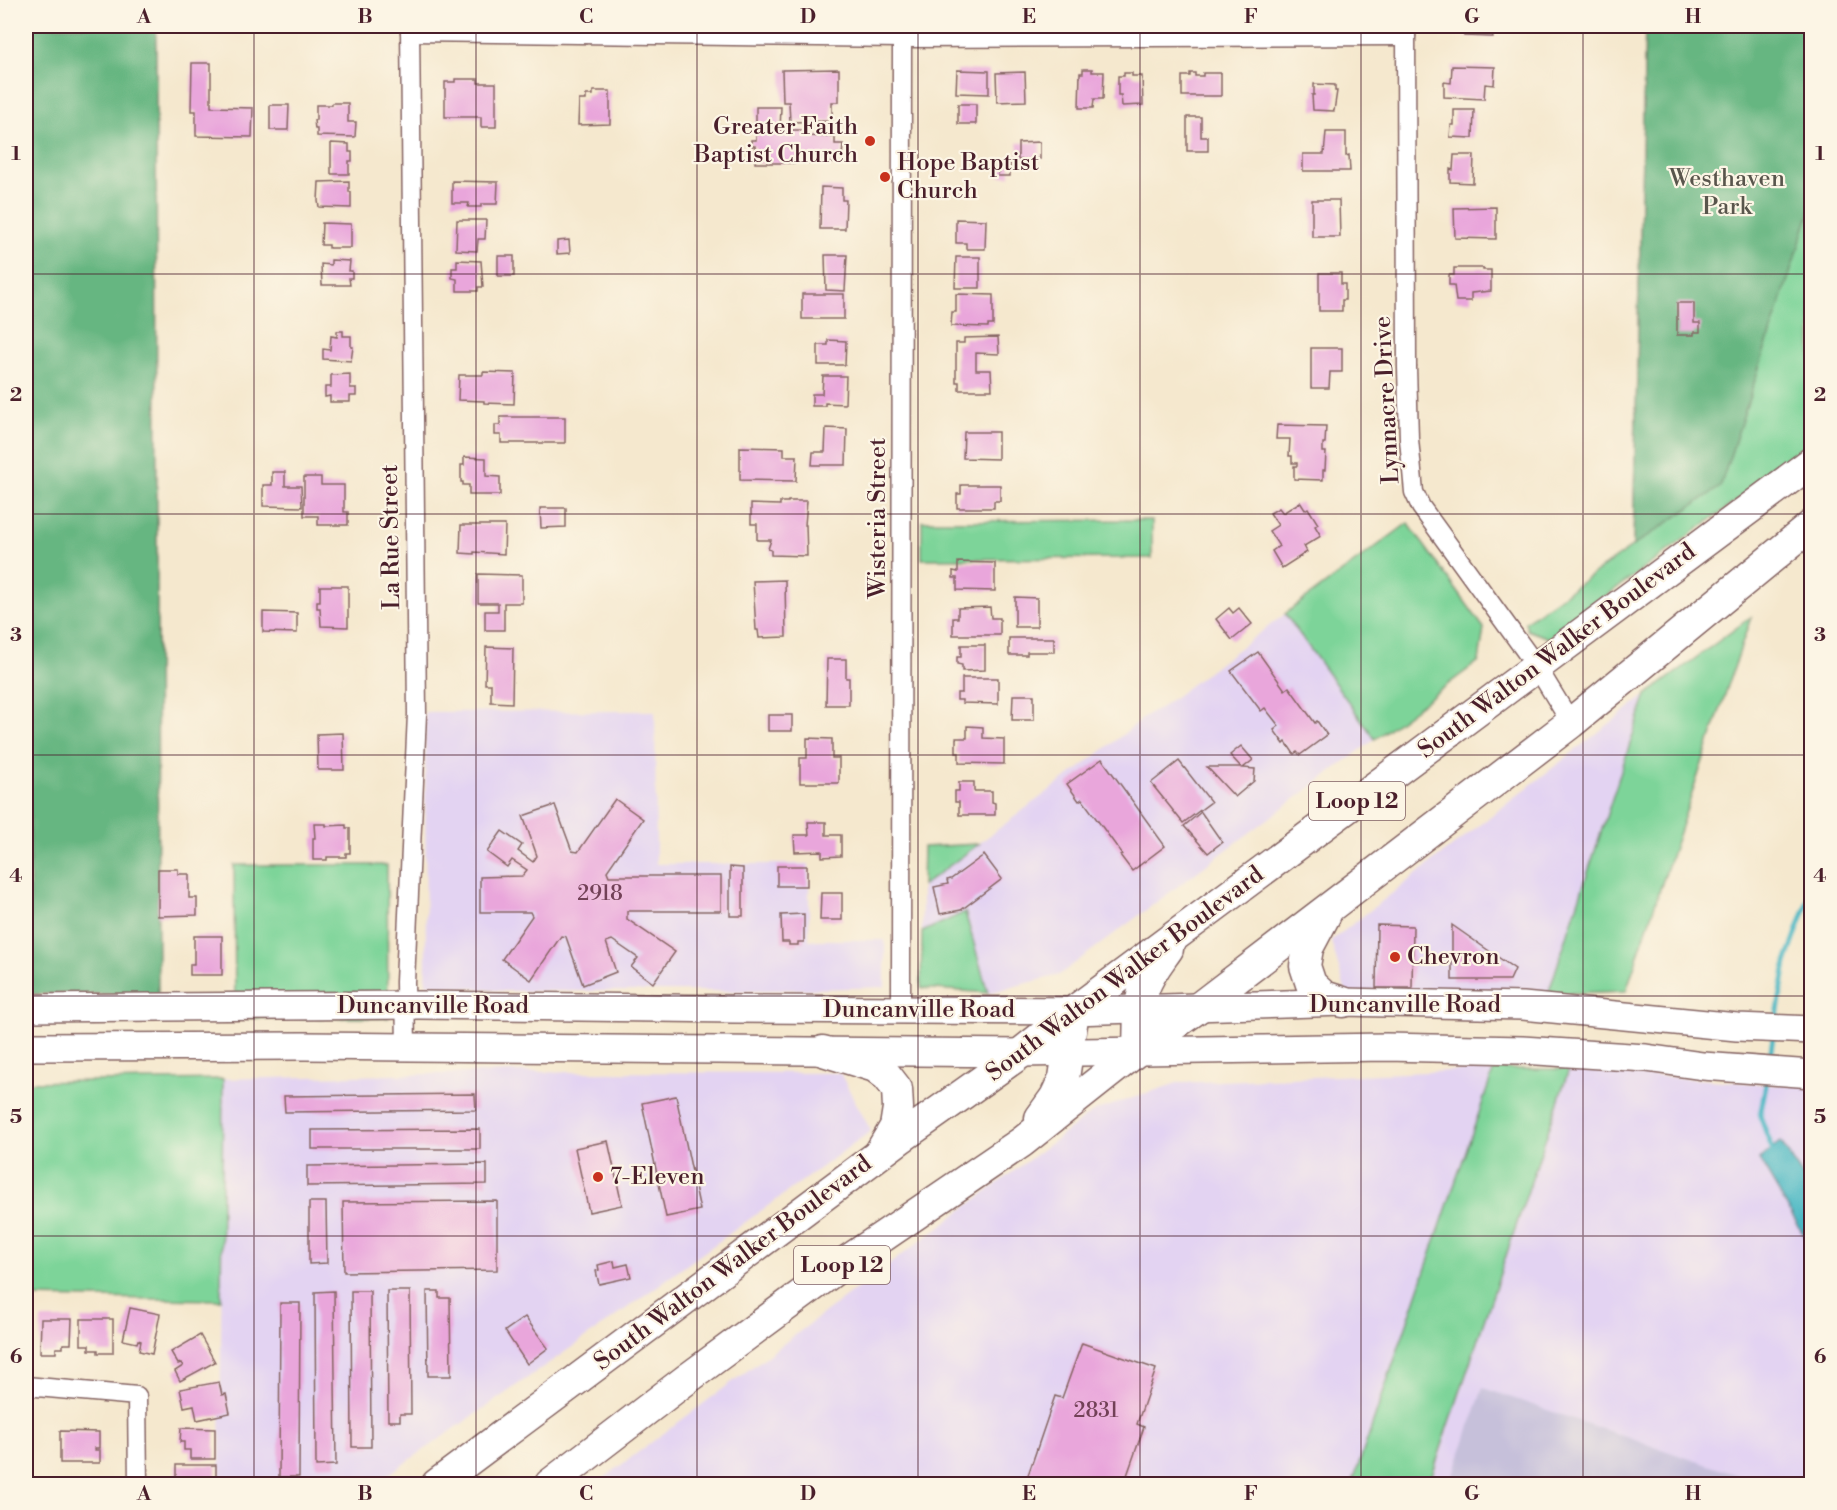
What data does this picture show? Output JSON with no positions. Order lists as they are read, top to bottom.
{
  "streets": {
    "main road": ["South Walton Walker Boulevard", "Loop 12", "Duncanville Road"],
    "street": ["Lynnacre Drive", "Wisteria Street", "La Rue Street"]
  },
  "crossings": [
    ["Lynnacre Drive", "South Walton Walker Boulevard"],
    ["Lynnacre Drive", "Loop 12"],
    ["Wisteria Street", "Duncanville Road"],
    ["La Rue Street", "Duncanville Road"],
    ["South Walton Walker Boulevard", "Duncanville Road"],
    ["Loop 12", "Duncanville Road"]
  ],
  "parks": ["Westhaven Park"],
  "places": [
    "Greater Faith Baptist Church",
    "Hope Baptist Church",
    "Chevron",
    "7-Eleven"
  ],
  "house_numbers": ["2918", "2831"],
  "grid": {
    "columns": [
      "A",
      "B",
      "C",
      "D",
      "E",
      "F",
      "G",
      "H"
    ],
    "rows": [
      "1",
      "2",
      "3",
      "4",
      "5",
      "6"
    ]
  }
}
